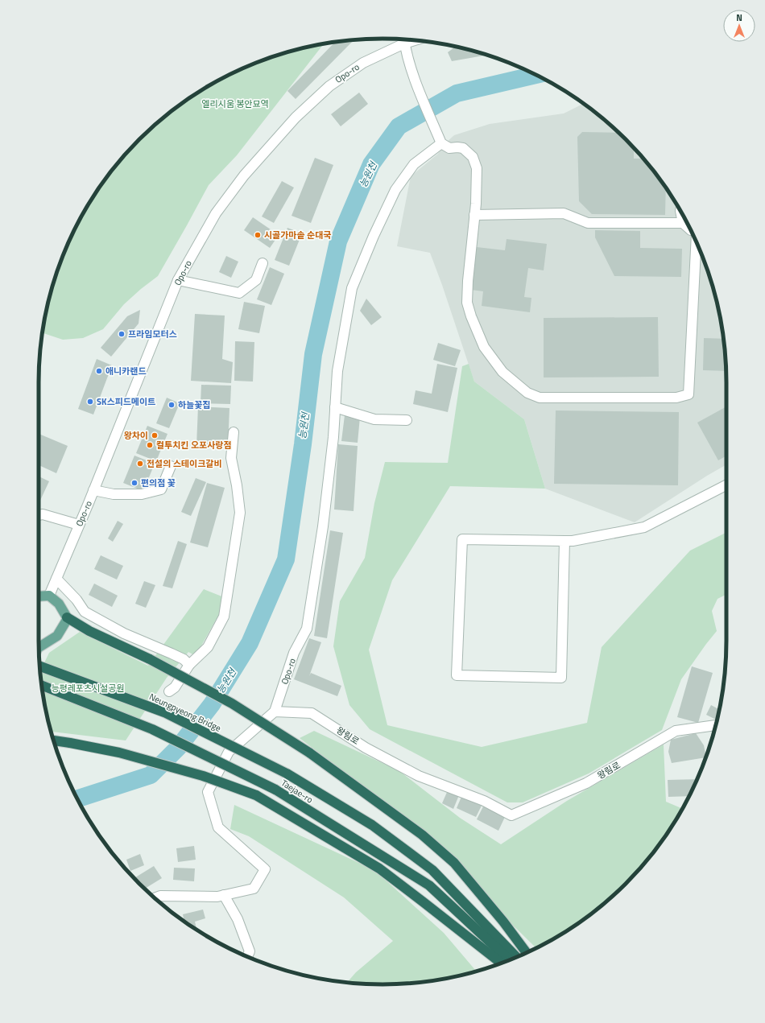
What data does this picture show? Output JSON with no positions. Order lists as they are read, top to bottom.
{
  "streets": {
    "highway": ["Neungpyeong Bridge", "Taejae-ro"],
    "street": ["Opo-ro", "왕림로"]
  },
  "crossings": [
    ["Opo-ro", "왕림로"],
    ["Neungpyeong Bridge", "Taejae-ro"]
  ],
  "water": ["능원천"],
  "parks": ["엘리시움 봉안묘역", "능평레포츠시설공원"],
  "places": [
    "시골가마솥 순대국",
    "프라임모터스",
    "애니카랜드",
    "SK스피드메이트",
    "하늘꽃집",
    "왕차이",
    "컬투치킨 오포사랑점",
    "전설의 스테이크갈비",
    "편의점 꽃"
  ],
  "north": "top"
}
